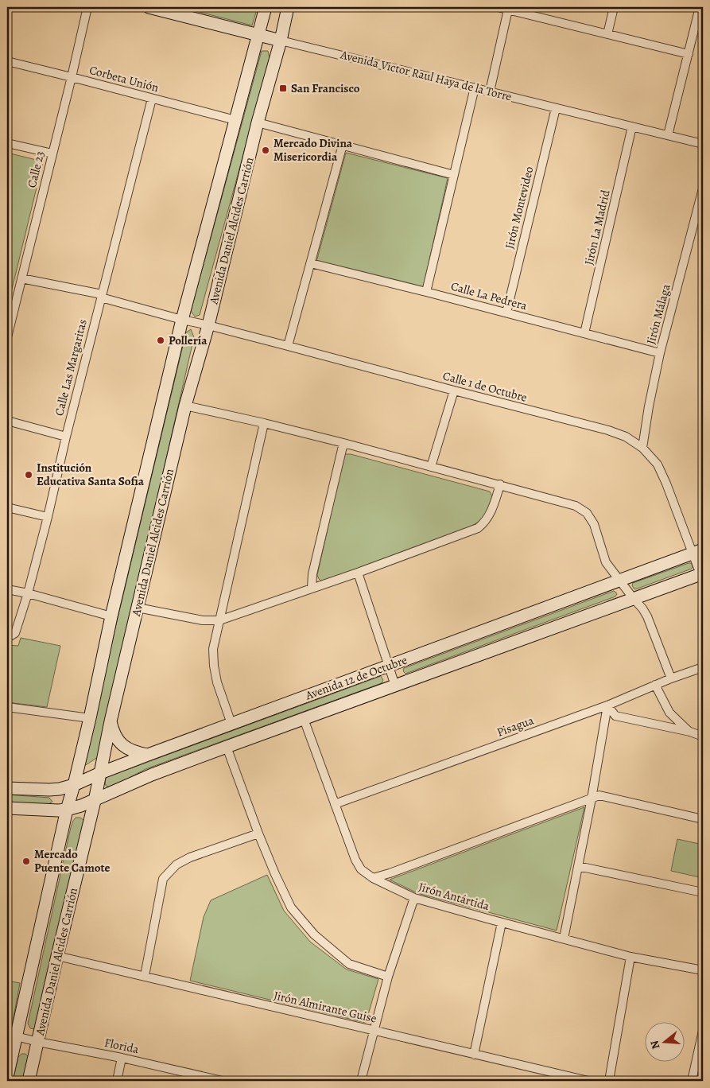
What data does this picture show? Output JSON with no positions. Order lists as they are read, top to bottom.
{
  "streets": {
    "street": [
      "Avenida Victor Raul Haya de la Torre",
      "Corbeta Unión",
      "Calle 23",
      "Jirón Montevideo",
      "Jirón La Madrid",
      "Avenida Daniel Alcides Carrión",
      "Calle La Pedrera",
      "Jirón Málaga",
      "Calle Las Margaritas",
      "Calle 1 de Octubre",
      "Avenida 12 de Octubre",
      "Pisagua",
      "Jirón Antártida",
      "Jirón Almirante Guise",
      "Florida"
    ]
  },
  "crossings": [
    ["Avenida Victor Raul Haya de la Torre", "Jirón Montevideo"],
    ["Avenida Victor Raul Haya de la Torre", "Jirón La Madrid"],
    ["Avenida Victor Raul Haya de la Torre", "Avenida Daniel Alcides Carrión"],
    ["Corbeta Unión", "Calle 23"],
    ["Corbeta Unión", "Avenida Daniel Alcides Carrión"],
    ["Corbeta Unión", "Calle Las Margaritas"],
    ["Calle 23", "Calle 1 de Octubre"],
    ["Jirón Montevideo", "Calle La Pedrera"],
    ["Jirón La Madrid", "Calle La Pedrera"],
    ["Avenida Daniel Alcides Carrión", "Calle 1 de Octubre"],
    ["Avenida Daniel Alcides Carrión", "Avenida 12 de Octubre"],
    ["Avenida Daniel Alcides Carrión", "Jirón Almirante Guise"],
    ["Avenida Daniel Alcides Carrión", "Florida"],
    ["Calle La Pedrera", "Jirón Málaga"],
    ["Jirón Málaga", "Calle 1 de Octubre"],
    ["Calle Las Margaritas", "Calle 1 de Octubre"],
    ["Calle 1 de Octubre", "Avenida 12 de Octubre"],
    ["Avenida 12 de Octubre", "Jirón Antártida"],
    ["Pisagua", "Jirón Antártida"]
  ],
  "places": {
    "transit": ["San Francisco"],
    "other": [
      "Mercado Divina Misericordia",
      "Pollería",
      "Institución Educativa Santa Sofia",
      "Mercado Puente Camote"
    ]
  },
  "north": "left"
}
